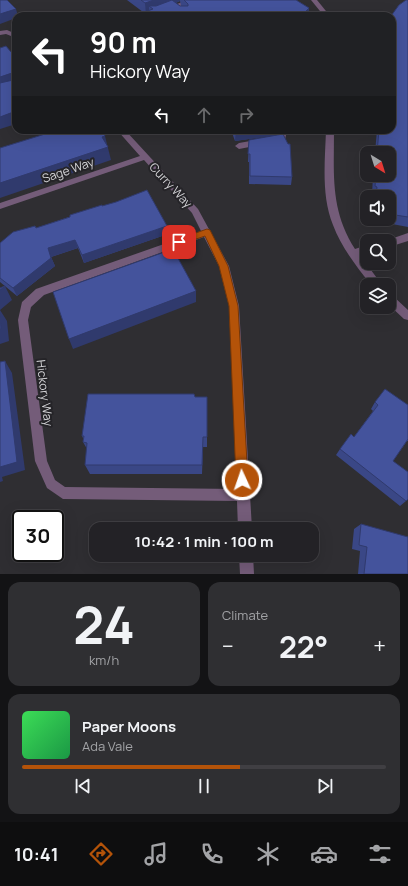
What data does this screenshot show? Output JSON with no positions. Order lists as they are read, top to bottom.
{
  "streets": {
    "street": ["Sage Way", "Curry Way", "Hickory Way"]
  },
  "crossings": [
    ["Sage Way", "Curry Way"],
    ["Curry Way", "Hickory Way"]
  ],
  "north": "bottom right",
  "page": {
    "turn": ["90 m", "Hickory Way"],
    "limit": "30",
    "trip": "10:42 · 1 min · 100 m",
    "tile": [
      ["24", "km/h"],
      "Climate"
    ],
    "heat": ["−", "22°", "+"],
    "song": ["Paper Moons", "Ada Vale"],
    "tabs": "10:41"
  }
}
